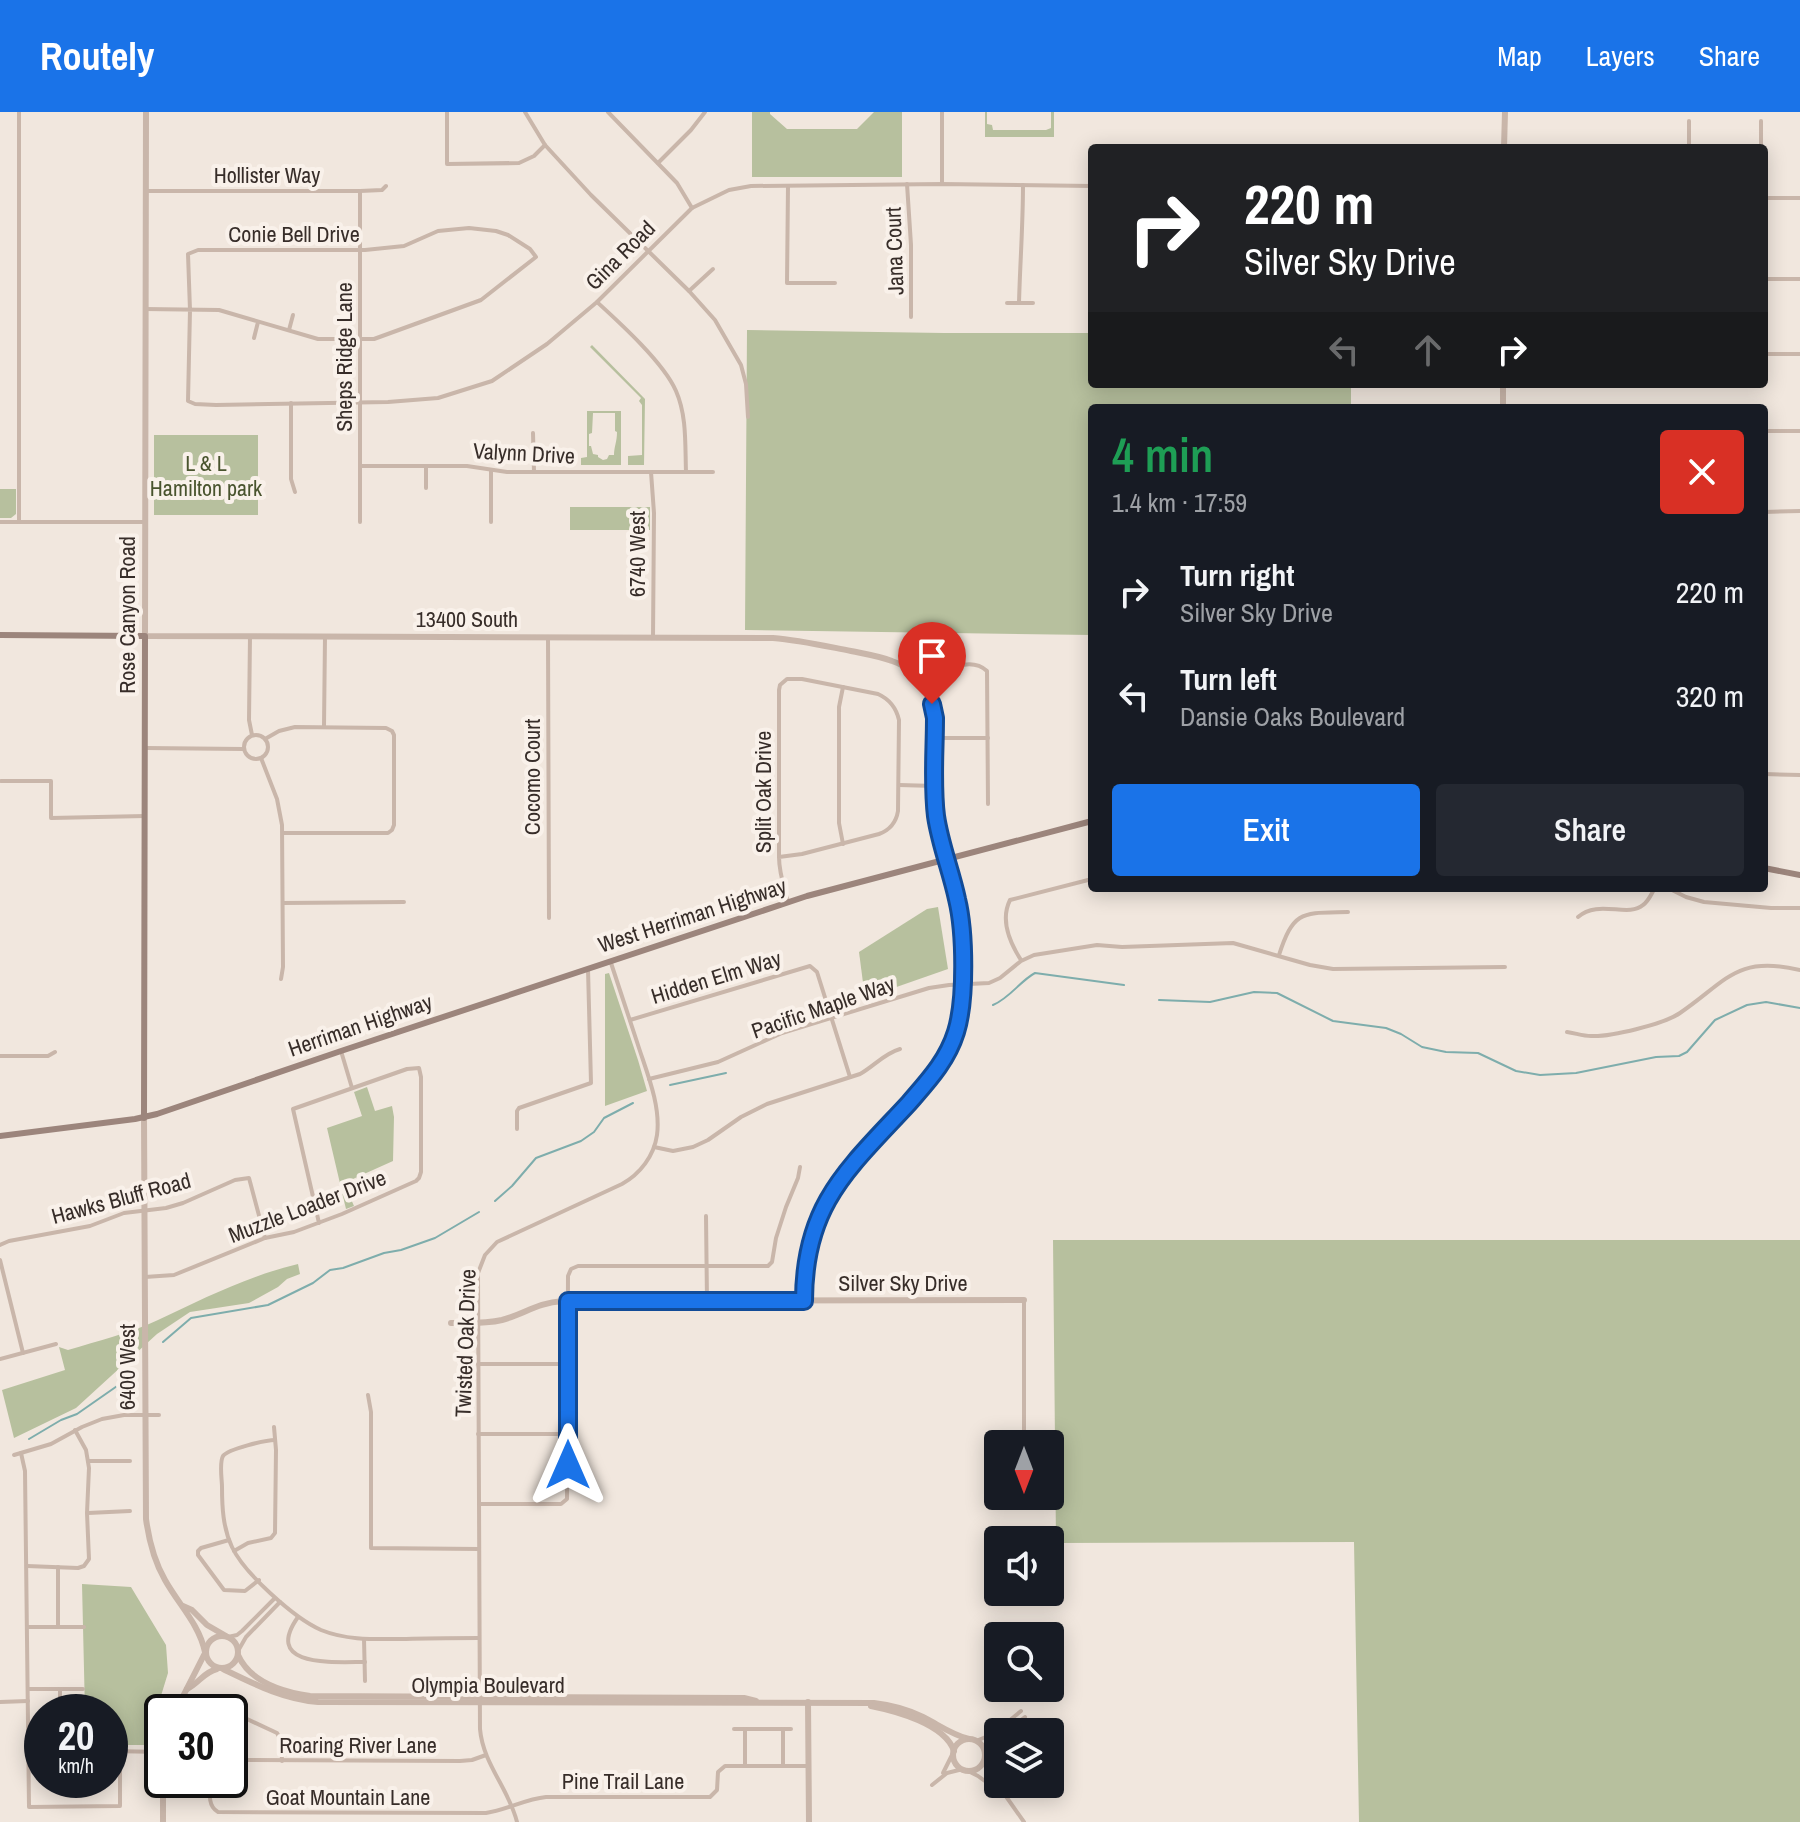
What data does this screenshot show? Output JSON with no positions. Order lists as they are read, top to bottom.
{
  "streets": {
    "main road": [
      "Rose Canyon Road",
      "13400 South",
      "West Herriman Highway",
      "Herriman Highway"
    ],
    "street": [
      "Hollister Way",
      "Conie Bell Drive",
      "Jana Court",
      "Gina Road",
      "Sheps Ridge Lane",
      "Valynn Drive",
      "6740 West",
      "Cocomo Court",
      "Split Oak Drive",
      "Hidden Elm Way",
      "Pacific Maple Way",
      "Hawks Bluff Road",
      "Muzzle Loader Drive",
      "Silver Sky Drive",
      "Twisted Oak Drive",
      "6400 West",
      "Olympia Boulevard",
      "Roaring River Lane",
      "Pine Trail Lane",
      "Goat Mountain Lane"
    ]
  },
  "crossings": [
    ["Hollister Way", "Sheps Ridge Lane"],
    ["Hollister Way", "Rose Canyon Road"],
    ["Conie Bell Drive", "Gina Road"],
    ["Conie Bell Drive", "Sheps Ridge Lane"],
    ["Jana Court", "Gina Road"],
    ["Gina Road", "Sheps Ridge Lane"],
    ["Sheps Ridge Lane", "Valynn Drive"],
    ["Valynn Drive", "6740 West"],
    ["6740 West", "13400 South"],
    ["Rose Canyon Road", "13400 South"],
    ["Rose Canyon Road", "Herriman Highway"],
    ["Rose Canyon Road", "6400 West"],
    ["13400 South", "Cocomo Court"],
    ["Split Oak Drive", "West Herriman Highway"],
    ["West Herriman Highway", "Herriman Highway"],
    ["Hidden Elm Way", "Pacific Maple Way"],
    ["Herriman Highway", "6400 West"],
    ["Hawks Bluff Road", "Muzzle Loader Drive"],
    ["Hawks Bluff Road", "6400 West"],
    ["Muzzle Loader Drive", "6400 West"],
    ["Silver Sky Drive", "Twisted Oak Drive"],
    ["Twisted Oak Drive", "Olympia Boulevard"],
    ["Twisted Oak Drive", "Roaring River Lane"],
    ["Twisted Oak Drive", "Pine Trail Lane"],
    ["Twisted Oak Drive", "Goat Mountain Lane"],
    ["6400 West", "Olympia Boulevard"],
    ["Pine Trail Lane", "Goat Mountain Lane"]
  ],
  "parks": ["L & L Hamilton park"],
  "north": "bottom",
  "page": {
    "header": "Routely",
    "nav": ["Map", "Layers", "Share"],
    "turn": ["220 m", "Silver Sky Drive"],
    "heading": ["4 min", "1.4 km · 17:59"],
    "list": [
      {
        "name": "Turn right",
        "note": "Silver Sky Drive",
        "value": "220 m"
      },
      {
        "name": "Turn left",
        "note": "Dansie Oaks Boulevard",
        "value": "320 m"
      }
    ],
    "buttons": ["Exit", "Share"],
    "speed": "20 km/h",
    "limit": "30"
  }
}
